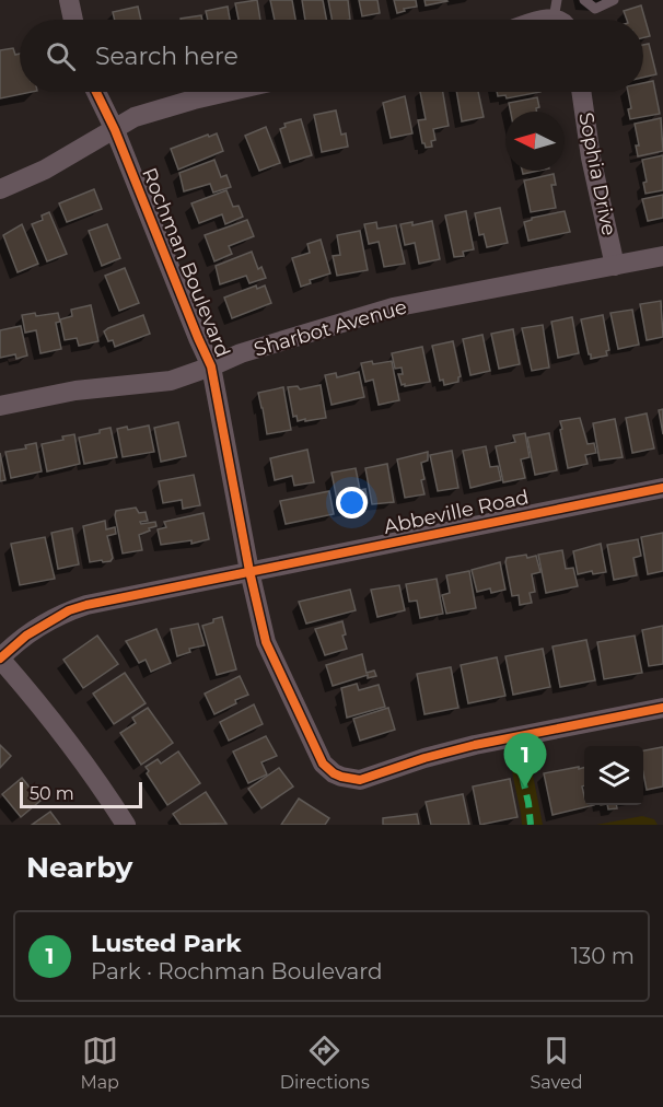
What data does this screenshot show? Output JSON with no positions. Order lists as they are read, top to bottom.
{
  "streets": {
    "street": [
      "Sophia Drive",
      "Rochman Boulevard",
      "Sharbot Avenue",
      "Abbeville Road"
    ]
  },
  "crossings": [
    ["Sophia Drive", "Sharbot Avenue"],
    ["Rochman Boulevard", "Sharbot Avenue"],
    ["Rochman Boulevard", "Abbeville Road"]
  ],
  "scale_bar": "50 m",
  "north": "left",
  "page": {
    "search": "Search here",
    "pins": "1",
    "scale": "50 m",
    "heading": "Nearby",
    "list": [
      {
        "mark": "1",
        "name": "Lusted Park",
        "note": "Park · Rochman Boulevard",
        "value": "130 m"
      }
    ],
    "nav": ["Map", "Directions", "Saved"]
  }
}
